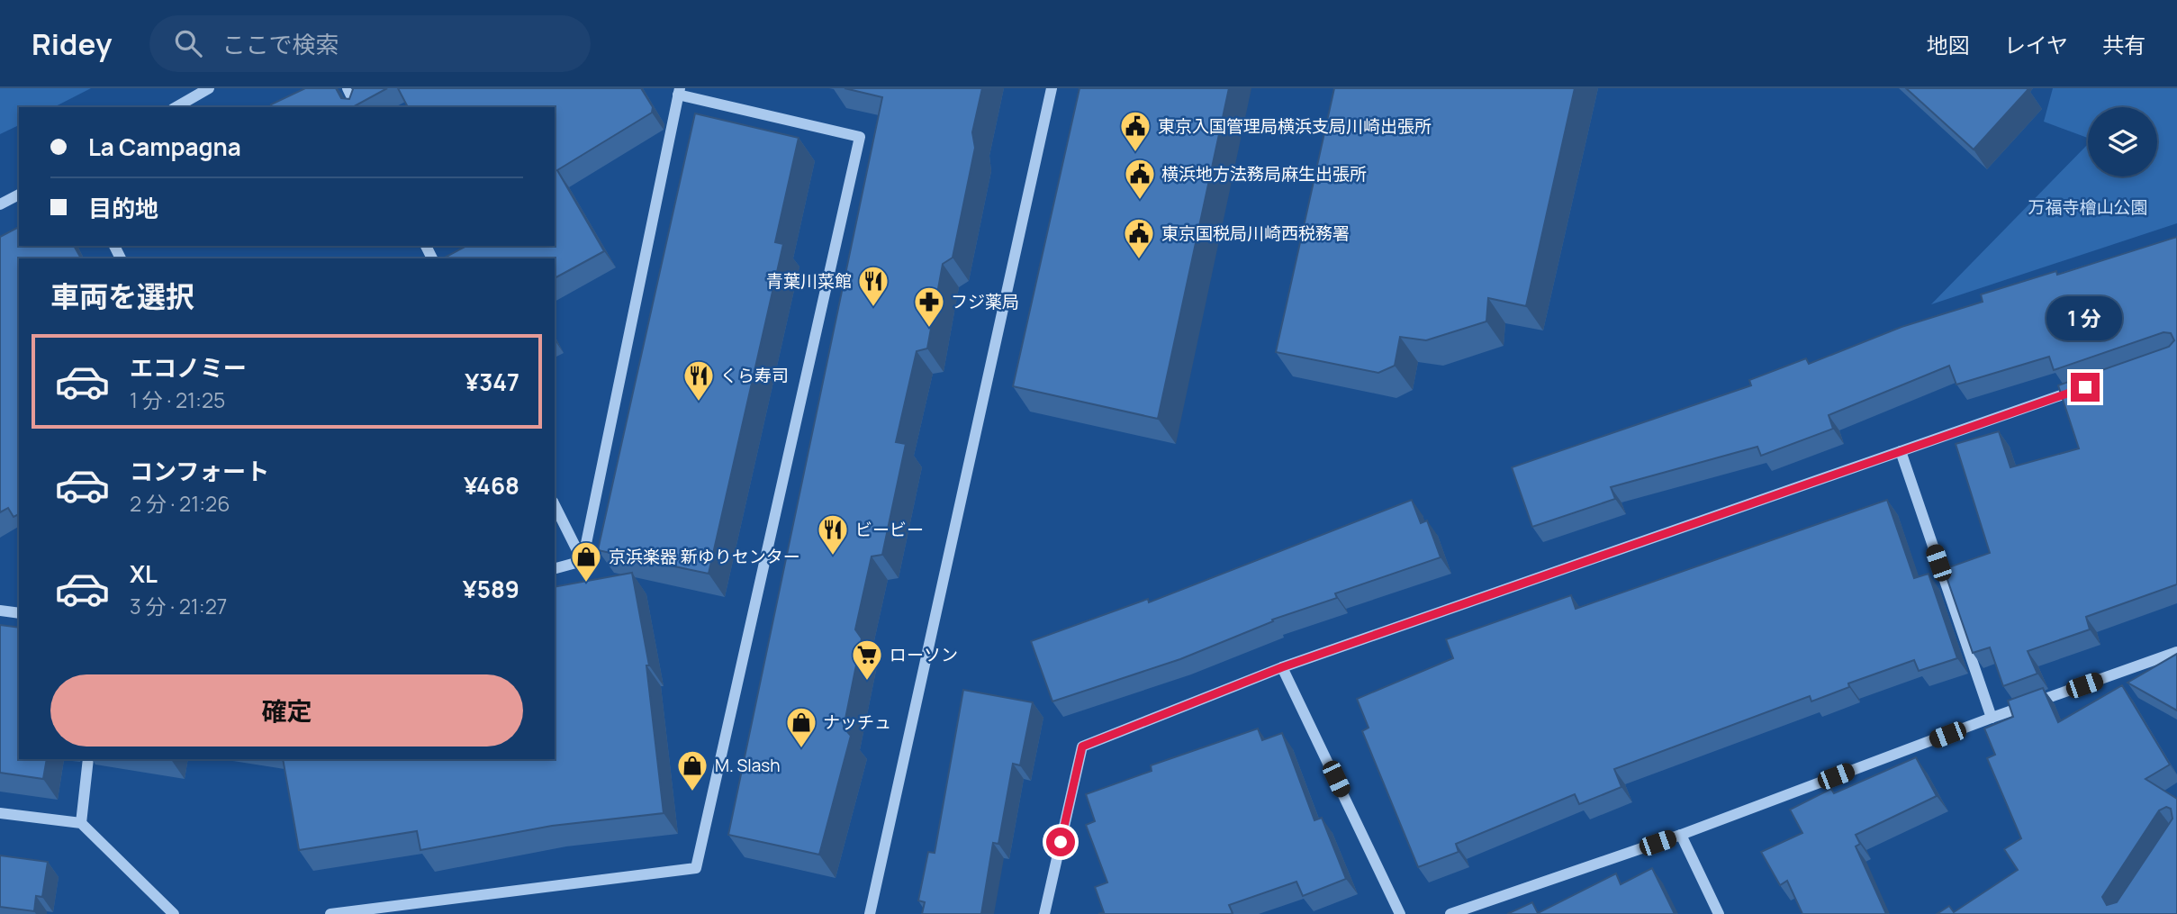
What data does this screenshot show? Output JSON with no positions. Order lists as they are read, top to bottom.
{
  "parks": ["万福寺檜山公園"],
  "places": {
    "public building": ["東京入国管理局横浜支局川崎出張所", "横浜地方法務局麻生出張所", "東京国税局川崎西税務署"],
    "restaurant": ["青葉川菜館", "くら寿司", "ビービー"],
    "pharmacy": ["フジ薬局"],
    "shop": ["京浜楽器 新ゆりセンター", "ナッチュ", "M. Slash"],
    "supermarket": ["ローソン"]
  },
  "page": {
    "header": "Ridey",
    "search": "ここで検索",
    "nav": ["地図", "レイヤ", "共有"],
    "banner": ["La Campagna", "目的地"],
    "heading": "車両を選択",
    "bubble": "1 分",
    "list": [
      {
        "name": "エコノミー",
        "note": "1 分 · 21:25",
        "value": "¥347"
      },
      {
        "name": "コンフォート",
        "note": "2 分 · 21:26",
        "value": "¥468"
      },
      {
        "name": "XL",
        "note": "3 分 · 21:27",
        "value": "¥589"
      }
    ],
    "buttons": "確定"
  }
}
